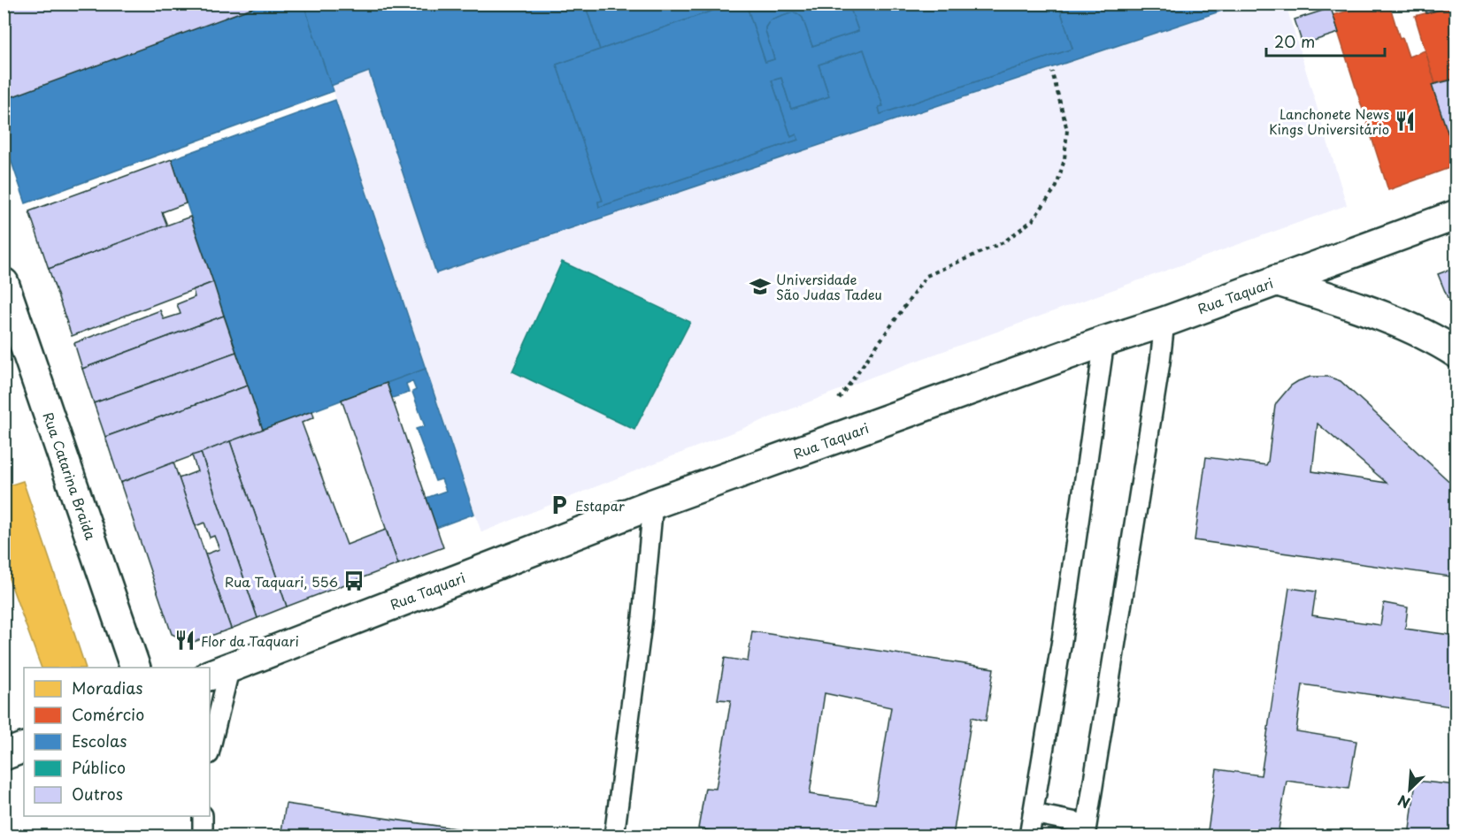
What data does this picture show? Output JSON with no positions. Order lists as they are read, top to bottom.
{
  "streets": {
    "main road": ["Rua Taquari", "Rua Catarina Braida"]
  },
  "places": {
    "restaurant": ["Lanchonete News Kings Universitário", "Flor da Taquari"],
    "school or university": ["Universidade São Judas Tadeu"],
    "parking": ["Estapar"],
    "bus stop": ["Rua Taquari, 556"]
  },
  "legend": [
    "Moradias",
    "Comércio",
    "Escolas",
    "Público",
    "Outros"
  ],
  "scale_bar": "20 m",
  "north": "bottom left"
}
